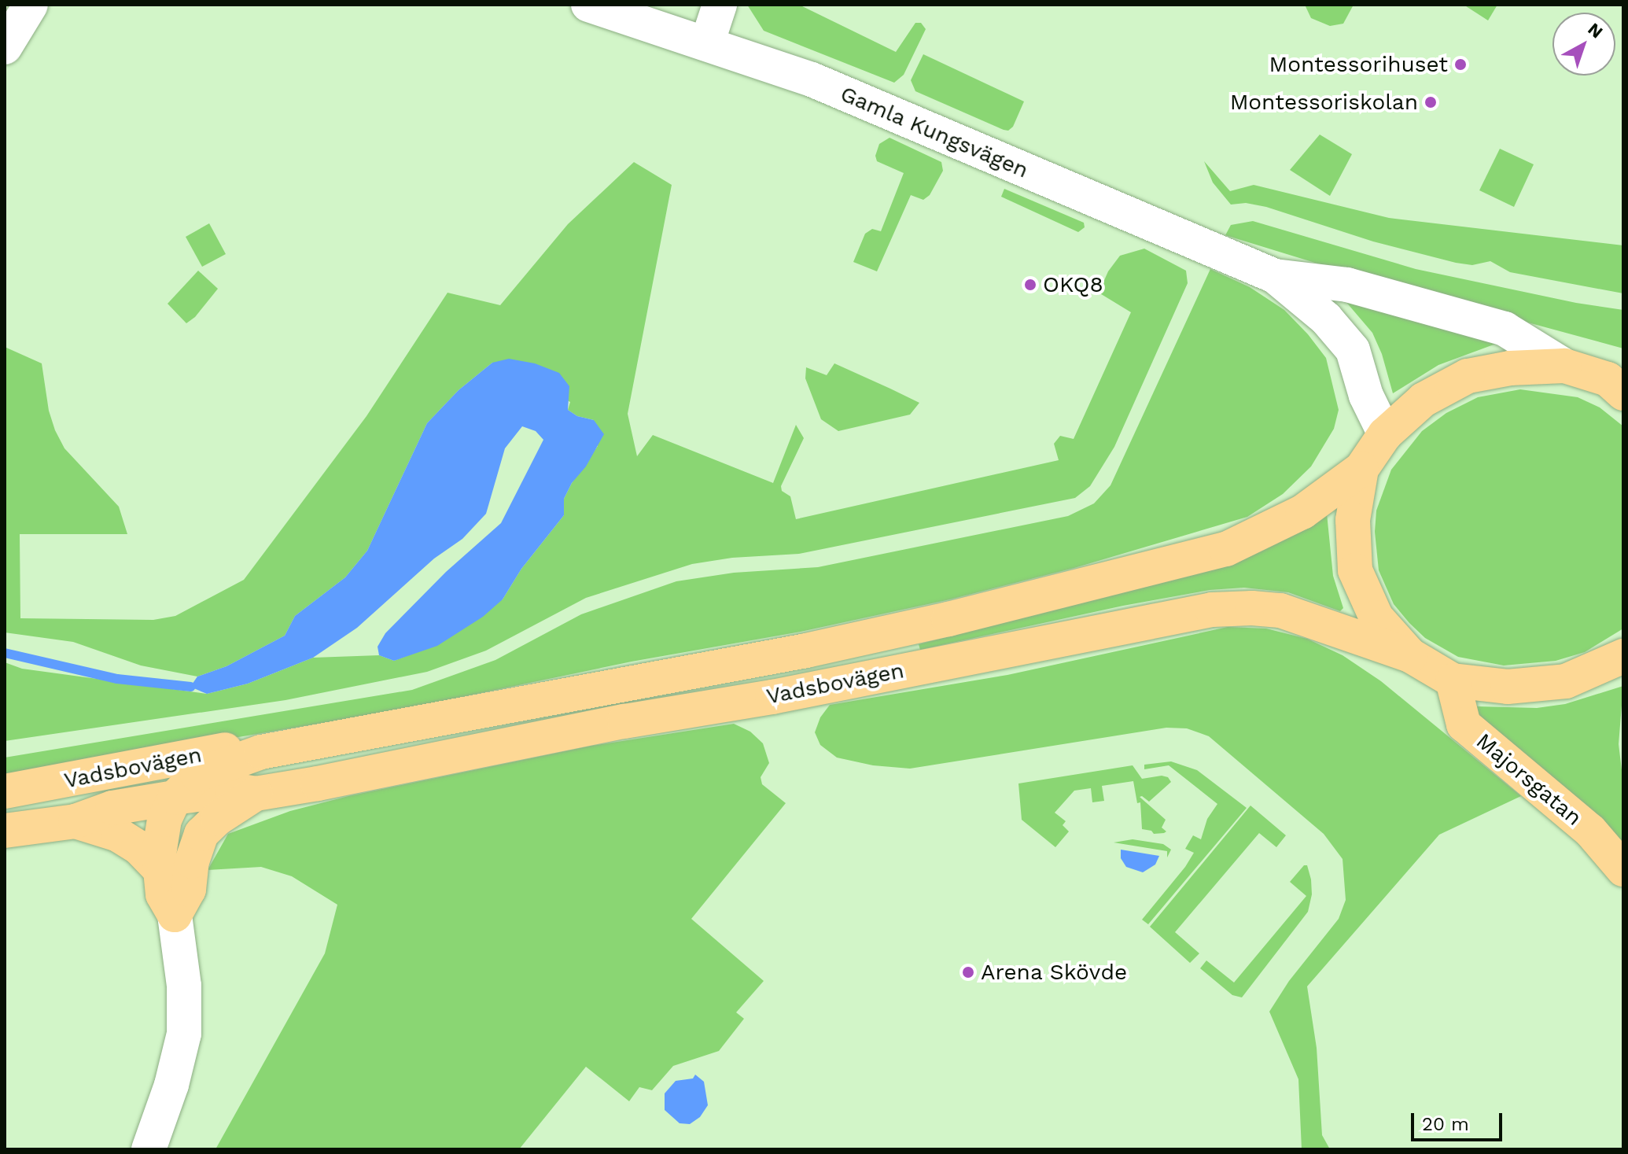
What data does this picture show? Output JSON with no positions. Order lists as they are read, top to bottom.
{
  "streets": {
    "main road": ["Vadsbovägen", "Majorsgatan"],
    "street": ["Gamla Kungsvägen"]
  },
  "places": [
    "Montessorihuset",
    "Montessoriskolan",
    "OKQ8",
    "Arena Skövde"
  ],
  "scale_bar": "20 m",
  "north": "top right"
}
